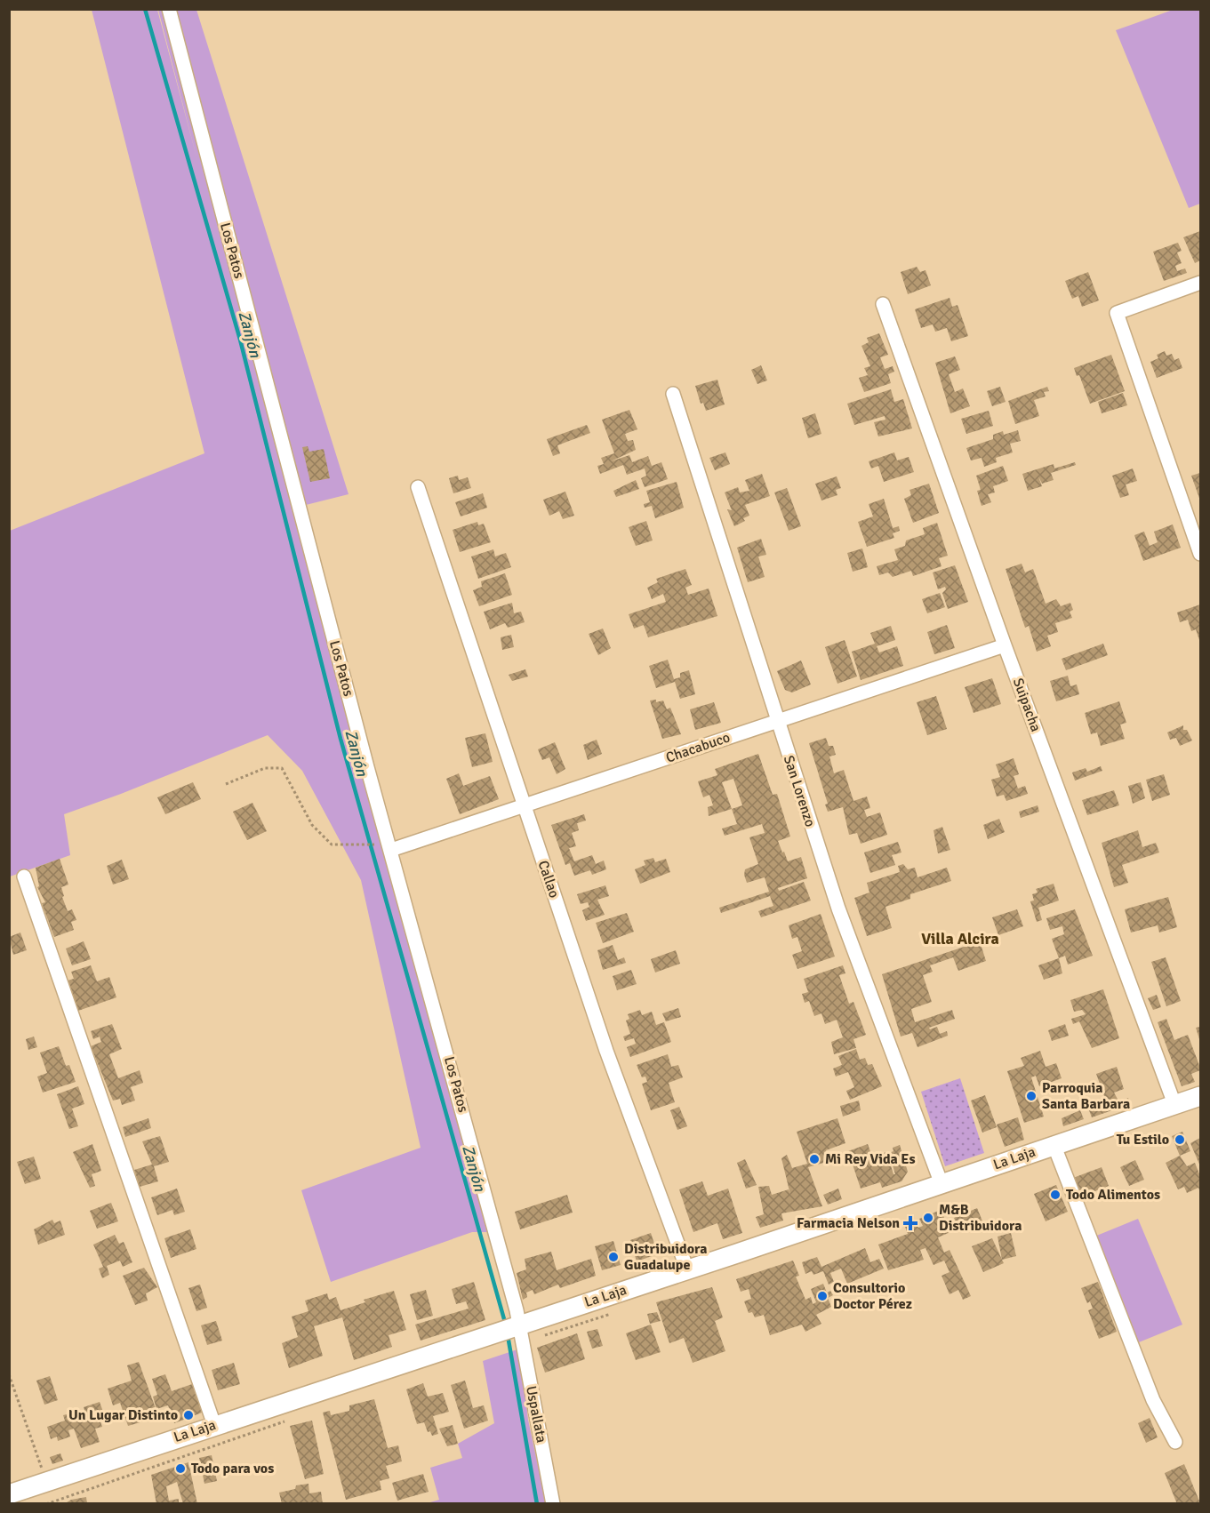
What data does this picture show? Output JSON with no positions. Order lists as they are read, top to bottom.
{
  "streets": {
    "main road": ["La Laja"],
    "street": [
      "Los Patos",
      "Suipacha",
      "Chacabuco",
      "San Lorenzo",
      "Callao",
      "Uspallata"
    ]
  },
  "crossings": [
    ["Los Patos", "Chacabuco"],
    ["Los Patos", "La Laja"],
    ["Los Patos", "Uspallata"],
    ["Suipacha", "Chacabuco"],
    ["Suipacha", "La Laja"],
    ["Chacabuco", "San Lorenzo"],
    ["Chacabuco", "Callao"],
    ["San Lorenzo", "La Laja"],
    ["Callao", "La Laja"],
    ["La Laja", "Uspallata"]
  ],
  "districts": ["Villa Alcira"],
  "water": ["Zanjón"],
  "places": {
    "other": [
      "Parroquia Santa Barbara",
      "Tu Estilo",
      "Mi Rey Vida Es",
      "Todo Alimentos",
      "M&B Distribuidora",
      "Distribuidora Guadalupe",
      "Consultorio Doctor Pérez",
      "Un Lugar Distinto",
      "Todo para vos"
    ],
    "health": ["Farmacia Nelson"]
  }
}
